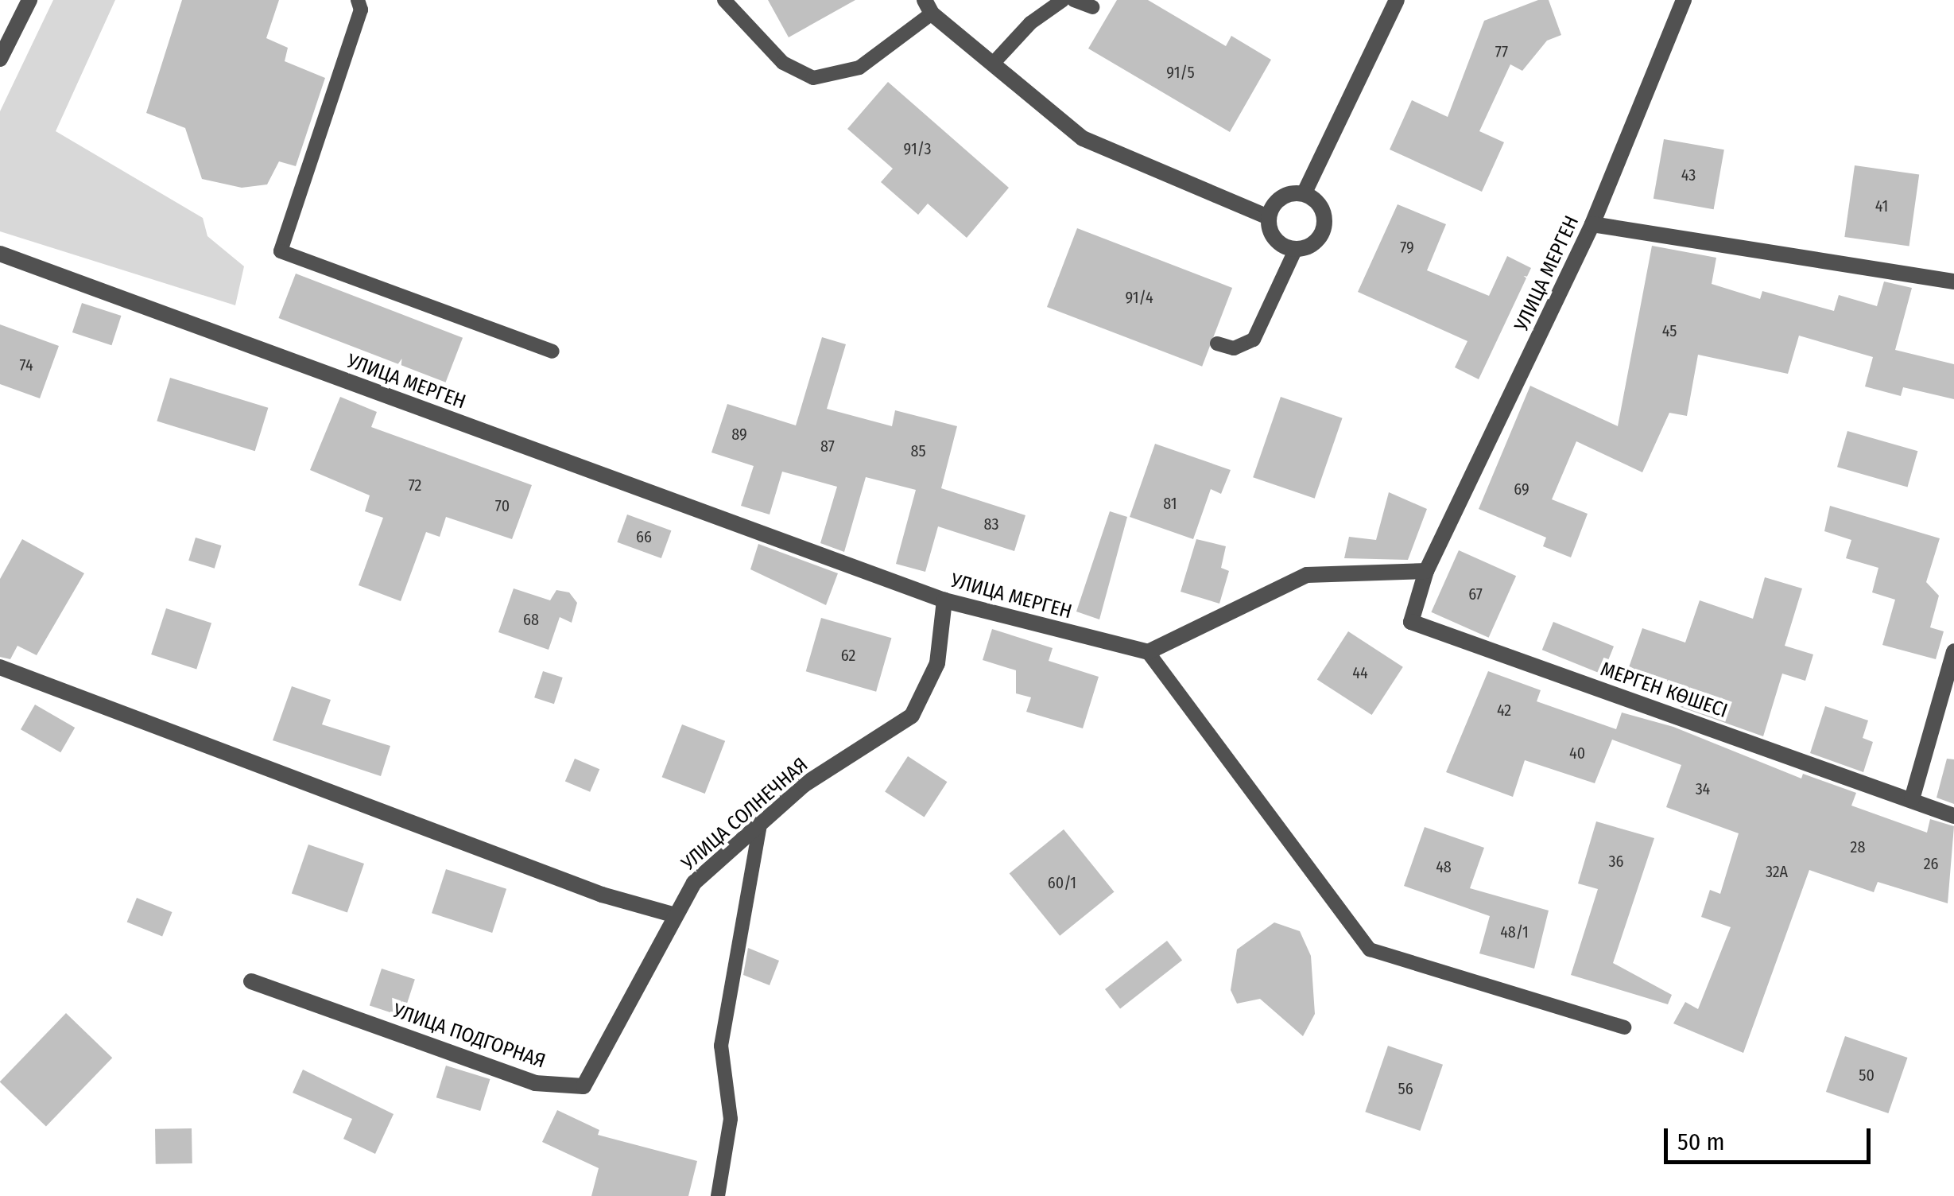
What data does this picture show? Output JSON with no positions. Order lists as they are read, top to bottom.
{
  "streets": {
    "street": [
      "УЛИЦА МЕРГЕН",
      "МЕРГЕН КӨШЕСІ",
      "УЛИЦА СОЛНЕЧНАЯ",
      "УЛИЦА ПОДГОРНАЯ"
    ]
  },
  "crossings": [
    ["УЛИЦА МЕРГЕН", "МЕРГЕН КӨШЕСІ"],
    ["УЛИЦА МЕРГЕН", "УЛИЦА СОЛНЕЧНАЯ"],
    ["УЛИЦА СОЛНЕЧНАЯ", "УЛИЦА ПОДГОРНАЯ"]
  ],
  "house_numbers": [
    "77",
    "91/5",
    "91/3",
    "43",
    "41",
    "79",
    "91/4",
    "45",
    "74",
    "89",
    "87",
    "85",
    "72",
    "69",
    "81",
    "70",
    "83",
    "66",
    "67",
    "68",
    "62",
    "44",
    "42",
    "40",
    "34",
    "28",
    "36",
    "26",
    "48",
    "32А",
    "60/1",
    "48/1",
    "50",
    "56"
  ],
  "scale_bar": "50 m"
}
